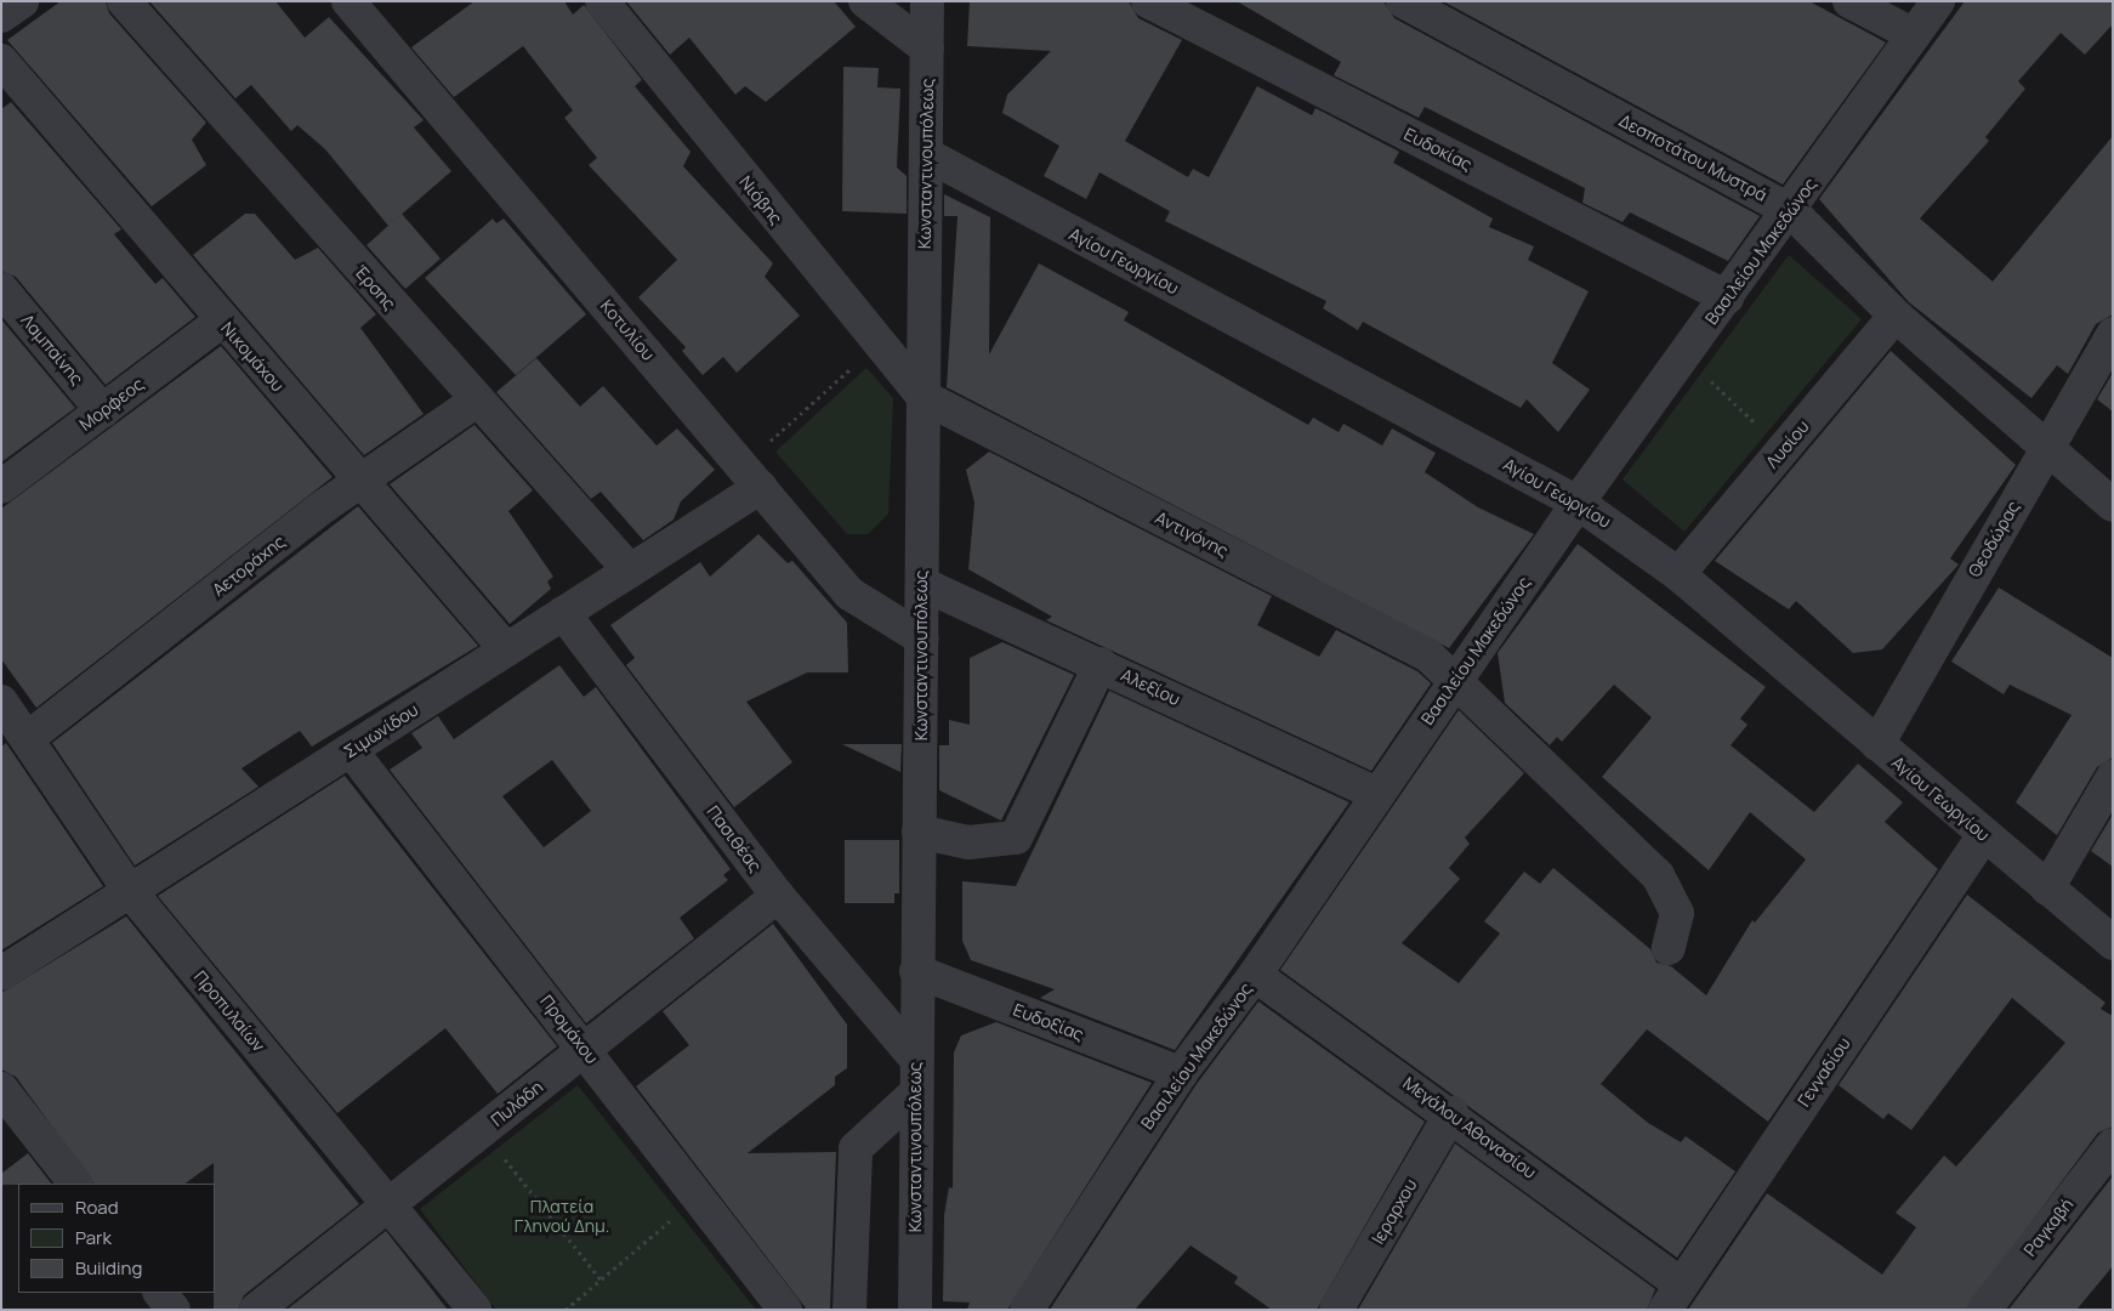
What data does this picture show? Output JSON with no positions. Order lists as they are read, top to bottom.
{
  "streets": {
    "street": [
      "Ευδοκίας",
      "Δεσποτάτου Μυστρά",
      "Κωνσταντινουπόλεως",
      "Νιόβης",
      "Βασιλείου Μακεδώνος",
      "Αγίου Γεωργίου",
      "Έρσης",
      "Κοτυλίου",
      "Λαμπαίνης",
      "Νικομάχου",
      "Μορφεος",
      "Λυσίου",
      "Αντιγόνης",
      "Θεοδώρας",
      "Αετοράχης",
      "Αλεξίου",
      "Σιμωνίδου",
      "Πασιθέας",
      "Προπυλαίων",
      "Ευδοξίας",
      "Προμάχου",
      "Γενναδίου",
      "Πυλάδη",
      "Μεγάλου Αθανασίου",
      "Ιεραρχου",
      "Ραγκαβή"
    ]
  },
  "crossings": [
    ["Ευδοκίας", "Βασιλείου Μακεδώνος"],
    ["Δεσποτάτου Μυστρά", "Βασιλείου Μακεδώνος"],
    ["Δεσποτάτου Μυστρά", "Λυσίου"],
    ["Δεσποτάτου Μυστρά", "Θεοδώρας"],
    ["Κωνσταντινουπόλεως", "Νιόβης"],
    ["Κωνσταντινουπόλεως", "Αγίου Γεωργίου"],
    ["Κωνσταντινουπόλεως", "Κοτυλίου"],
    ["Κωνσταντινουπόλεως", "Αντιγόνης"],
    ["Κωνσταντινουπόλεως", "Αλεξίου"],
    ["Κωνσταντινουπόλεως", "Πασιθέας"],
    ["Κωνσταντινουπόλεως", "Ευδοξίας"],
    ["Νιόβης", "Αντιγόνης"],
    ["Βασιλείου Μακεδώνος", "Αγίου Γεωργίου"],
    ["Βασιλείου Μακεδώνος", "Αντιγόνης"],
    ["Βασιλείου Μακεδώνος", "Αλεξίου"],
    ["Βασιλείου Μακεδώνος", "Ευδοξίας"],
    ["Βασιλείου Μακεδώνος", "Μεγάλου Αθανασίου"],
    ["Αγίου Γεωργίου", "Λυσίου"],
    ["Αγίου Γεωργίου", "Θεοδώρας"],
    ["Αγίου Γεωργίου", "Γενναδίου"],
    ["Έρσης", "Αετοράχης"],
    ["Έρσης", "Σιμωνίδου"],
    ["Κοτυλίου", "Σιμωνίδου"],
    ["Λαμπαίνης", "Μορφεος"],
    ["Νικομάχου", "Μορφεος"],
    ["Νικομάχου", "Αετοράχης"],
    ["Νικομάχου", "Σιμωνίδου"],
    ["Αετοράχης", "Προπυλαίων"],
    ["Σιμωνίδου", "Πασιθέας"],
    ["Σιμωνίδου", "Προπυλαίων"],
    ["Σιμωνίδου", "Προμάχου"],
    ["Πασιθέας", "Πυλάδη"],
    ["Προπυλαίων", "Πυλάδη"],
    ["Προμάχου", "Πυλάδη"],
    ["Γενναδίου", "Μεγάλου Αθανασίου"],
    ["Μεγάλου Αθανασίου", "Ιεραρχου"]
  ],
  "parks": ["Πλατεία Γληνού Δημ."],
  "legend": ["Road", "Park", "Building"]
}
